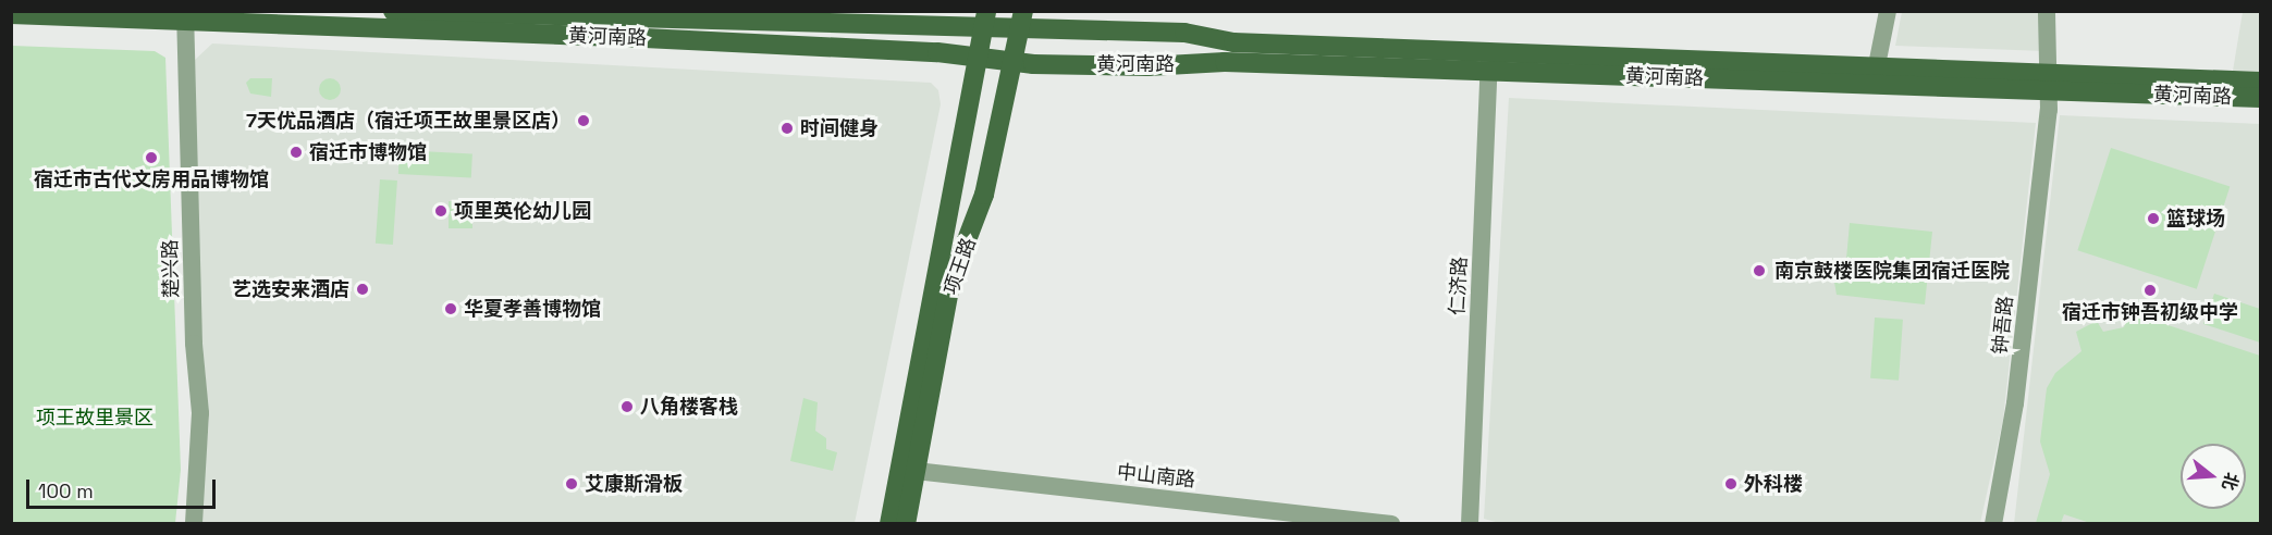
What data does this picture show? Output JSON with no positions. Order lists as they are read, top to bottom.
{
  "streets": {
    "main road": ["黄河南路", "项王路"],
    "street": [
      "楚兴路",
      "仁济路",
      "钟吾路",
      "中山南路"
    ]
  },
  "crossings": [
    ["黄河南路", "项王路"],
    ["黄河南路", "楚兴路"],
    ["黄河南路", "仁济路"],
    ["黄河南路", "钟吾路"],
    ["项王路", "中山南路"]
  ],
  "parks": ["项王故里景区"],
  "places": [
    "7天优品酒店（宿迁项王故里景区店）",
    "时间健身",
    "宿迁市博物馆",
    "宿迁市古代文房用品博物馆",
    "项里英伦幼儿园",
    "篮球场",
    "南京鼓楼医院集团宿迁医院",
    "艺选安来酒店",
    "宿迁市钟吾初级中学",
    "华夏孝善博物馆",
    "八角楼客栈",
    "艾康斯滑板",
    "外科楼"
  ],
  "scale_bar": "100 m",
  "north": "right"
}
